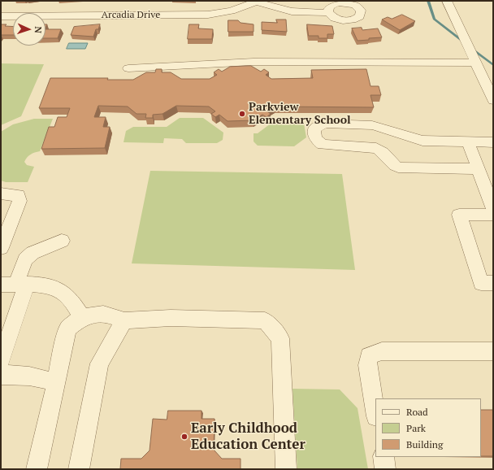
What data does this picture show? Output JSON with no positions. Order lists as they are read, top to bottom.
{
  "streets": {
    "street": ["Arcadia Drive"]
  },
  "places": ["Parkview Elementary School", "Early Childhood Education Center"],
  "legend": ["Road", "Park", "Building"],
  "north": "right"
}
